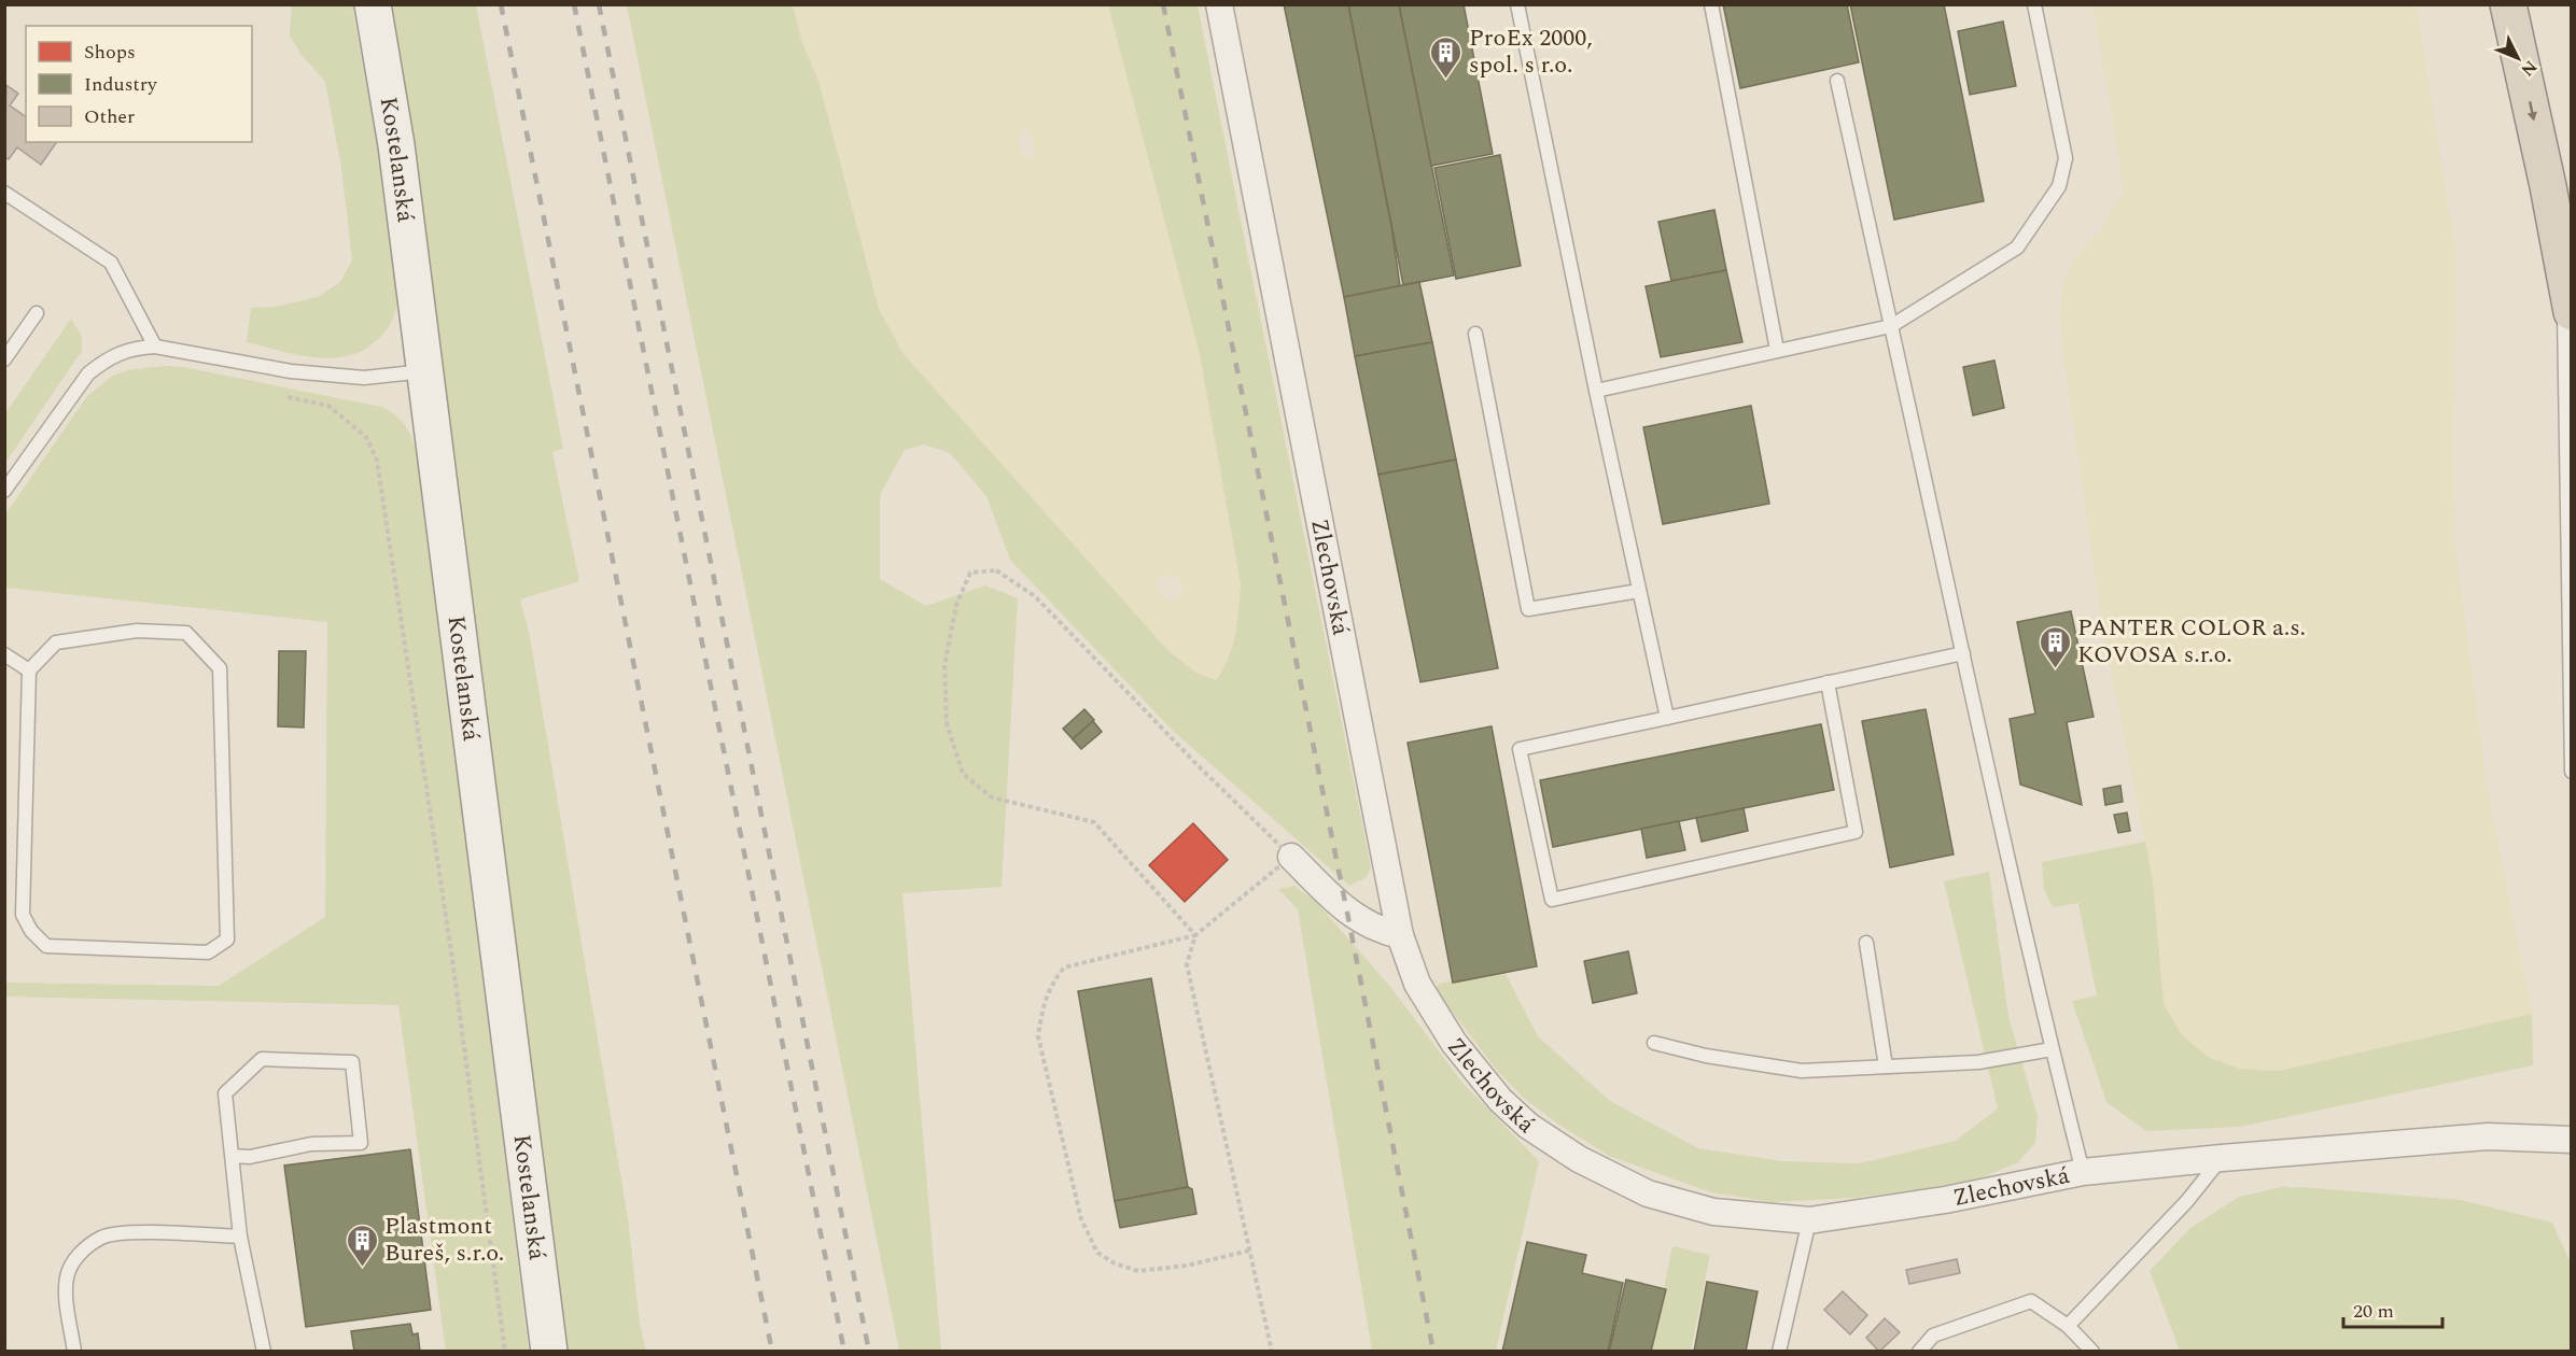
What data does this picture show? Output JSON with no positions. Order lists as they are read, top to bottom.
{
  "streets": {
    "main road": ["Kostelanská"],
    "street": ["Zlechovská"]
  },
  "places": {
    "building": ["ProEx 2000, spol. s r.o.", "PANTER COLOR a.s. KOVOSA s.r.o.", "Plastmont Bureš, s.r.o."]
  },
  "legend": ["Shops", "Industry", "Other"],
  "scale_bar": "20 m",
  "north": "bottom right"
}
